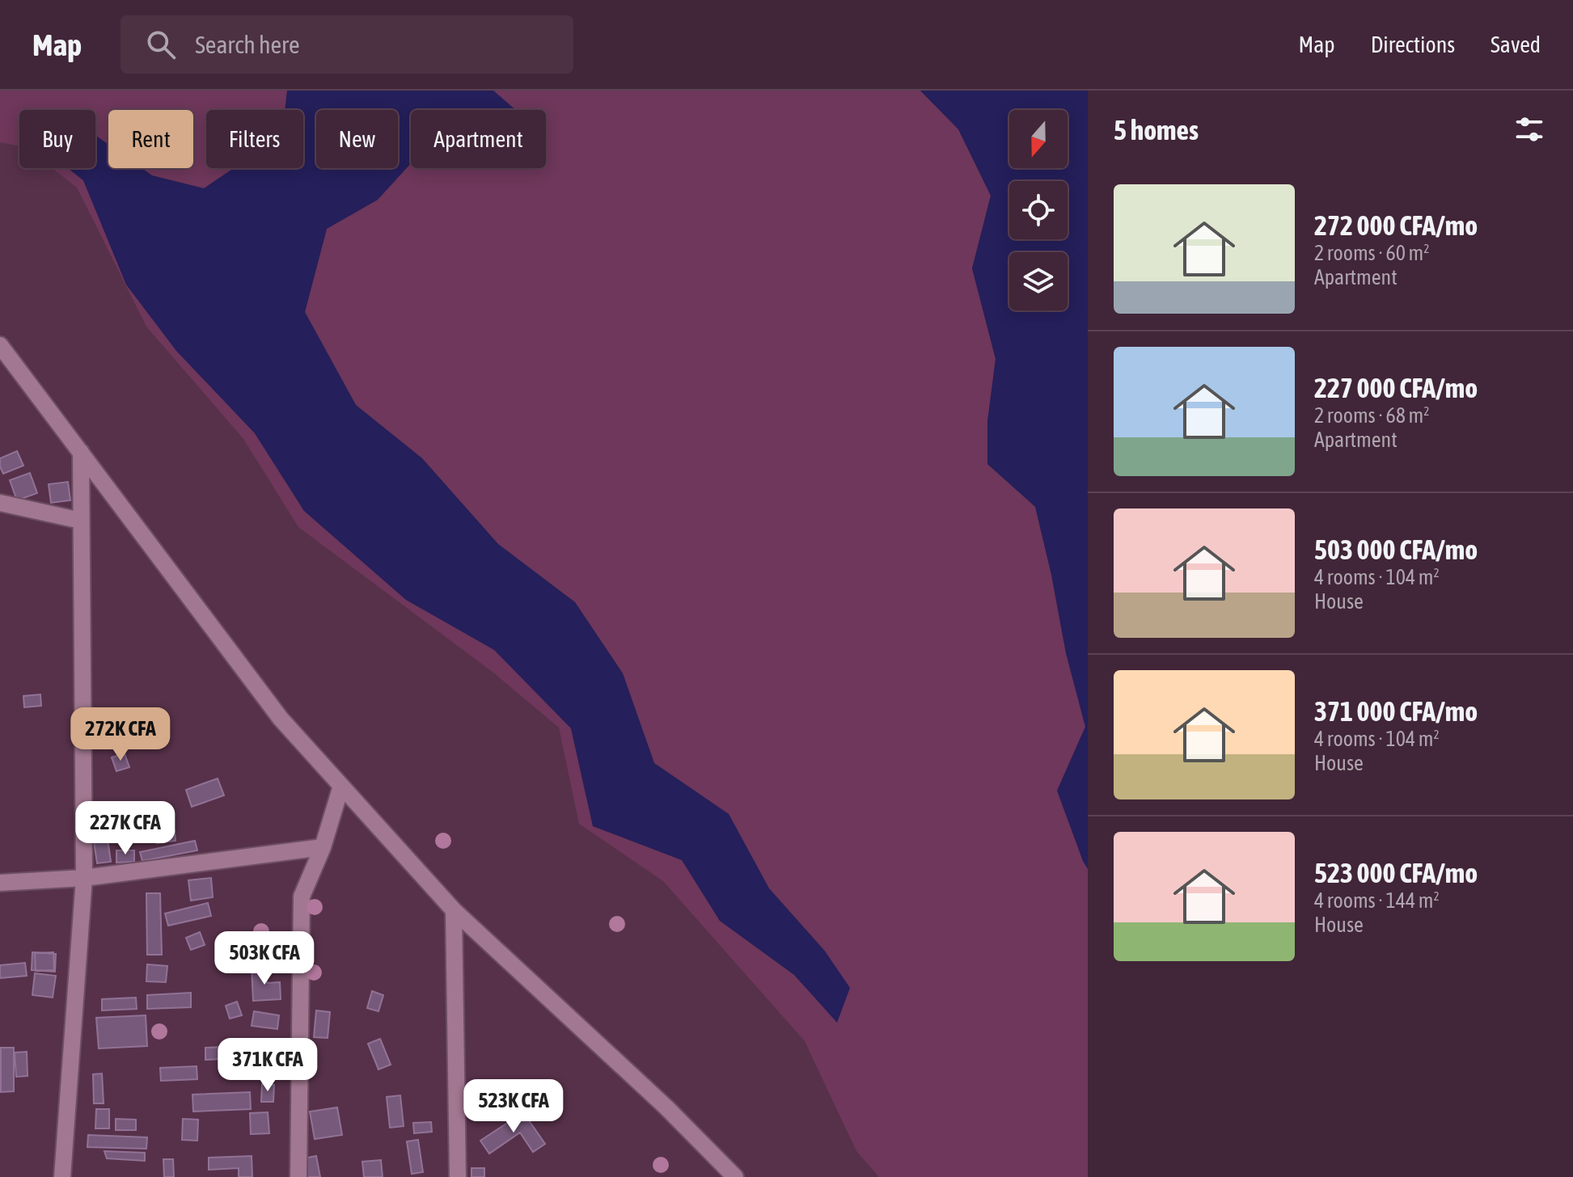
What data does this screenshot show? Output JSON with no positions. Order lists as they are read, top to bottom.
{
  "north": "bottom",
  "page": {
    "header": "Map",
    "search": "Search here",
    "nav": ["Map", "Directions", "Saved"],
    "heading": "5 homes",
    "chip": [
      "Buy",
      "Rent",
      "Filters",
      "New",
      "Apartment"
    ],
    "list": [
      {
        "name": "272 000 CFA/mo",
        "note": "2 rooms · 60 m² · Apartment"
      },
      {
        "name": "227 000 CFA/mo",
        "note": "2 rooms · 68 m² · Apartment"
      },
      {
        "name": "503 000 CFA/mo",
        "note": "4 rooms · 104 m² · House"
      },
      {
        "name": "371 000 CFA/mo",
        "note": "4 rooms · 104 m² · House"
      },
      {
        "name": "523 000 CFA/mo",
        "note": "4 rooms · 144 m² · House"
      }
    ],
    "price": [
      "272K CFA",
      "227K CFA",
      "503K CFA",
      "371K CFA",
      "523K CFA"
    ]
  }
}
